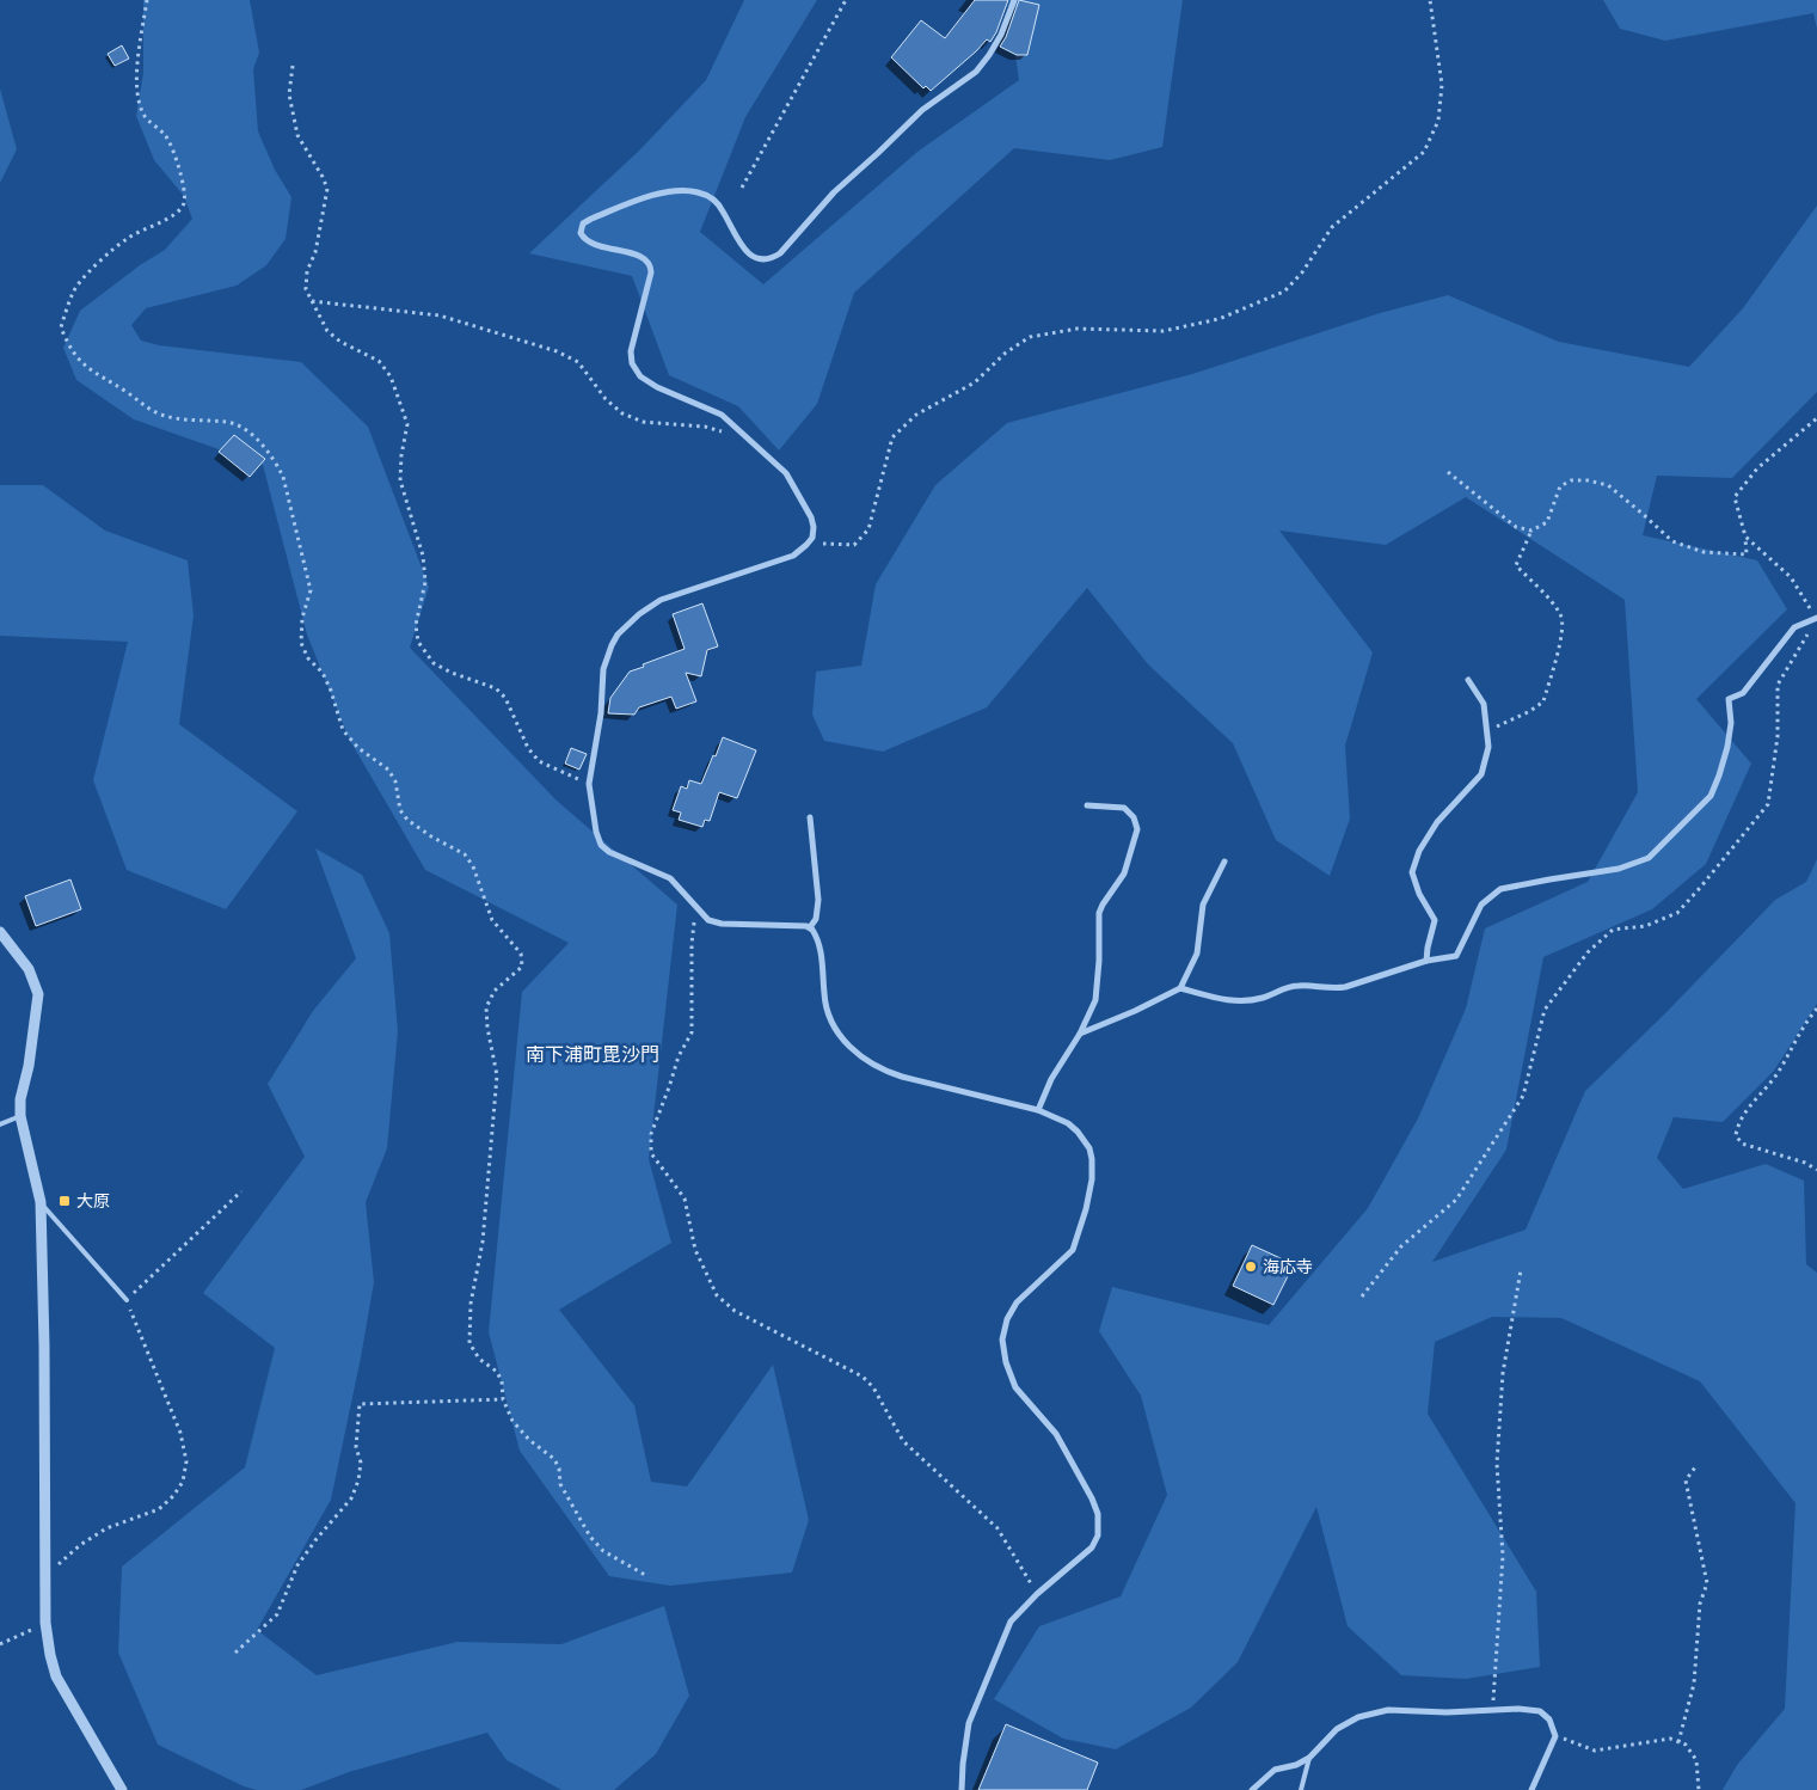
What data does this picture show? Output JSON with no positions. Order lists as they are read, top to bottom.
{
  "districts": ["南下浦町毘沙門"],
  "places": {
    "transit": ["大原"],
    "other": ["海応寺"]
  }
}
